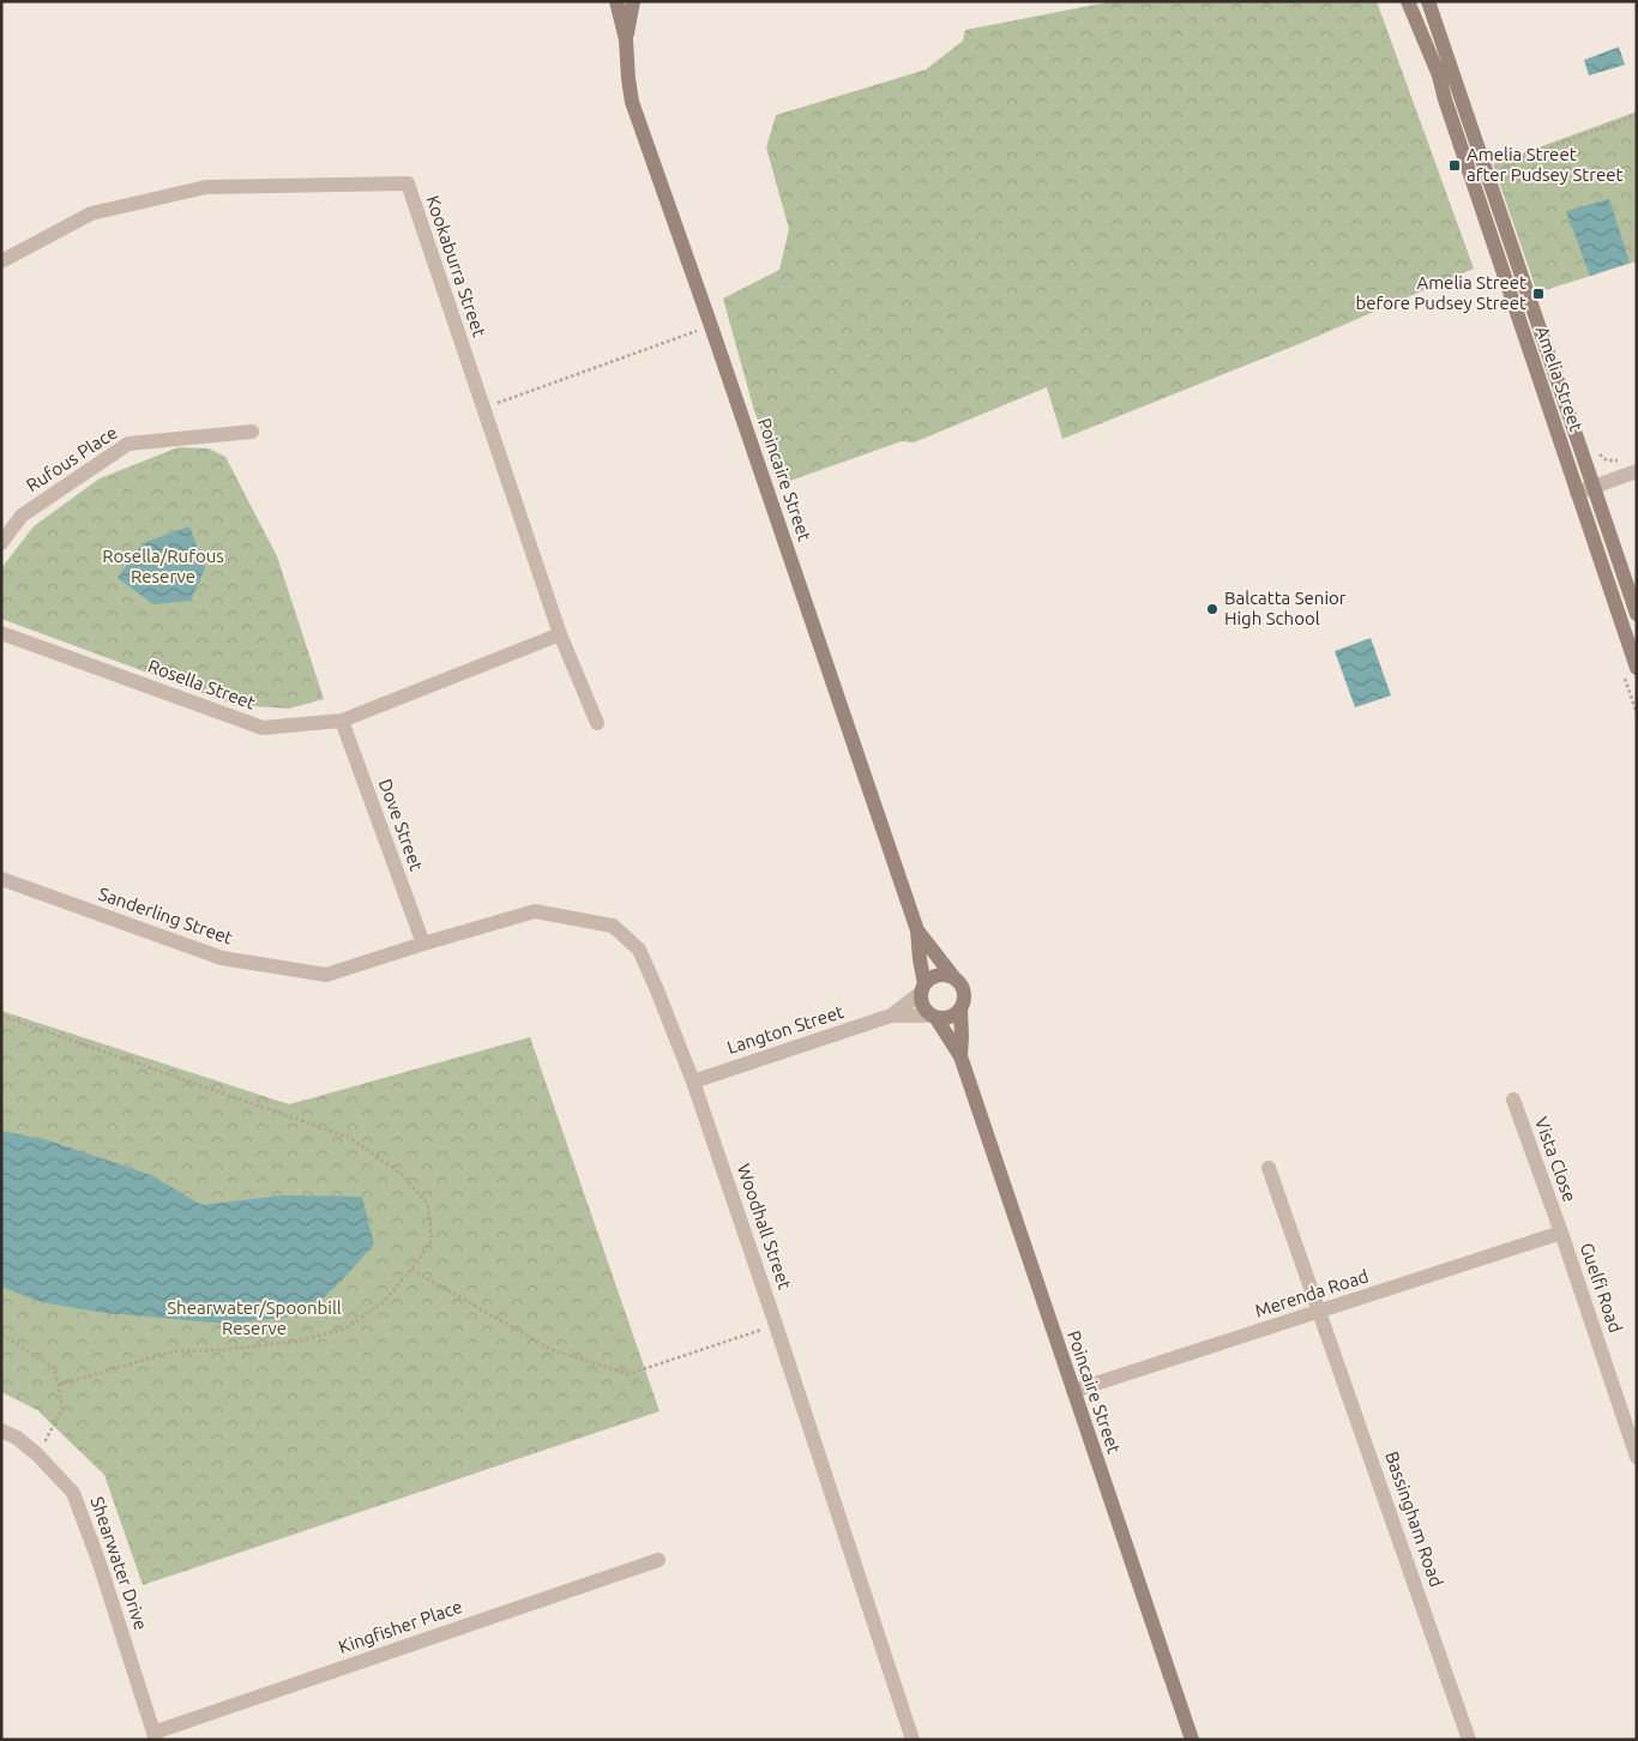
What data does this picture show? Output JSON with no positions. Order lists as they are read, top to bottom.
{
  "streets": {
    "street": [
      "Kookaburra Street",
      "Amelia Street",
      "Rufous Place",
      "Poincaire Street",
      "Rosella Street",
      "Dove Street",
      "Sanderling Street",
      "Langton Street",
      "Vista Close",
      "Woodhall Street",
      "Guelfi Road",
      "Merenda Road",
      "Bassingham Road",
      "Shearwater Drive",
      "Kingfisher Place"
    ]
  },
  "crossings": [
    ["Kookaburra Street", "Rosella Street"],
    ["Poincaire Street", "Langton Street"],
    ["Poincaire Street", "Merenda Road"],
    ["Rosella Street", "Dove Street"],
    ["Dove Street", "Sanderling Street"],
    ["Dove Street", "Woodhall Street"],
    ["Sanderling Street", "Woodhall Street"],
    ["Langton Street", "Woodhall Street"],
    ["Vista Close", "Guelfi Road"],
    ["Vista Close", "Merenda Road"],
    ["Guelfi Road", "Merenda Road"],
    ["Merenda Road", "Bassingham Road"],
    ["Shearwater Drive", "Kingfisher Place"]
  ],
  "parks": ["Rosella/Rufous Reserve", "Shearwater/Spoonbill Reserve"],
  "places": {
    "transit": ["Amelia Street after Pudsey Street", "Amelia Street before Pudsey Street"],
    "other": ["Balcatta Senior High School"]
  }
}
